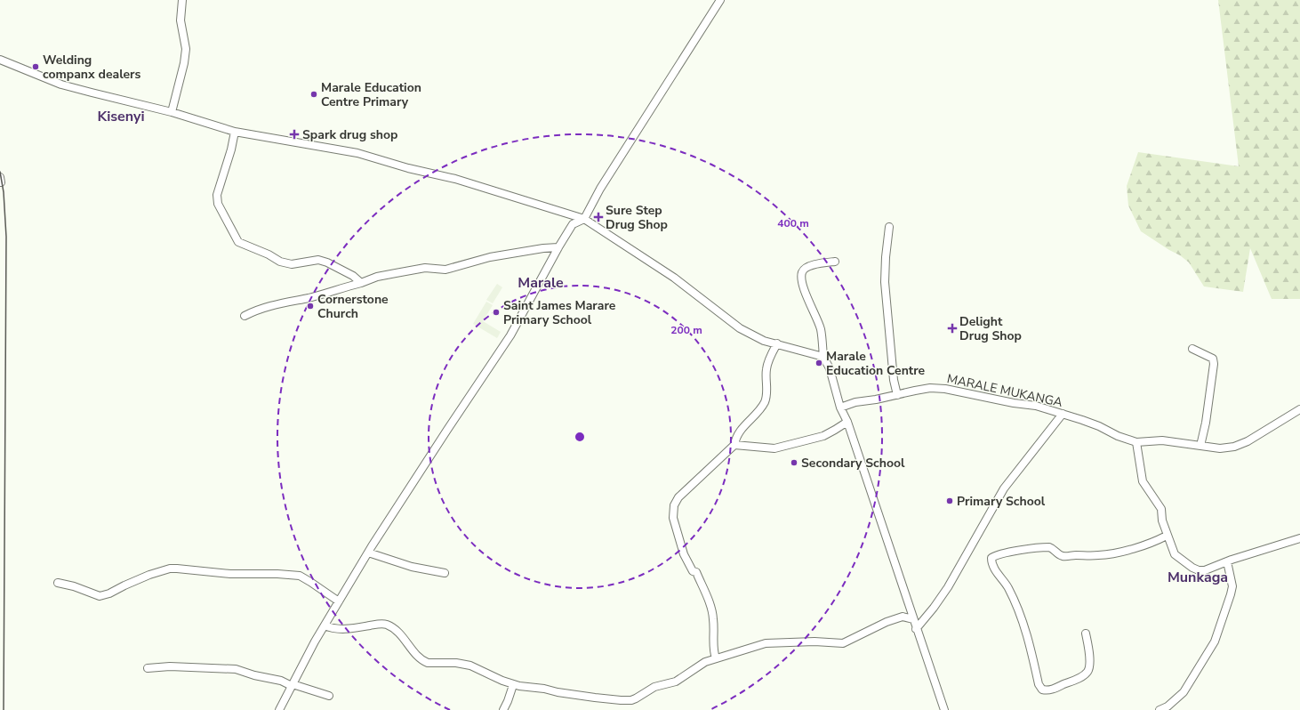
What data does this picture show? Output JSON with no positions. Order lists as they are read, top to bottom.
{
  "streets": {
    "street": ["MARALE MUKANGA"]
  },
  "districts": ["Kisenyi", "Marale", "Munkaga"],
  "places": {
    "other": [
      "Welding companx dealers",
      "Marale Education Centre Primary",
      "Cornerstone Church",
      "Saint James Marare Primary School",
      "Marale Education Centre",
      "Secondary School",
      "Primary School"
    ],
    "health": ["Spark drug shop", "Sure Step Drug Shop", "Delight Drug Shop"]
  },
  "rings": ["400 m", "200 m"]
}
